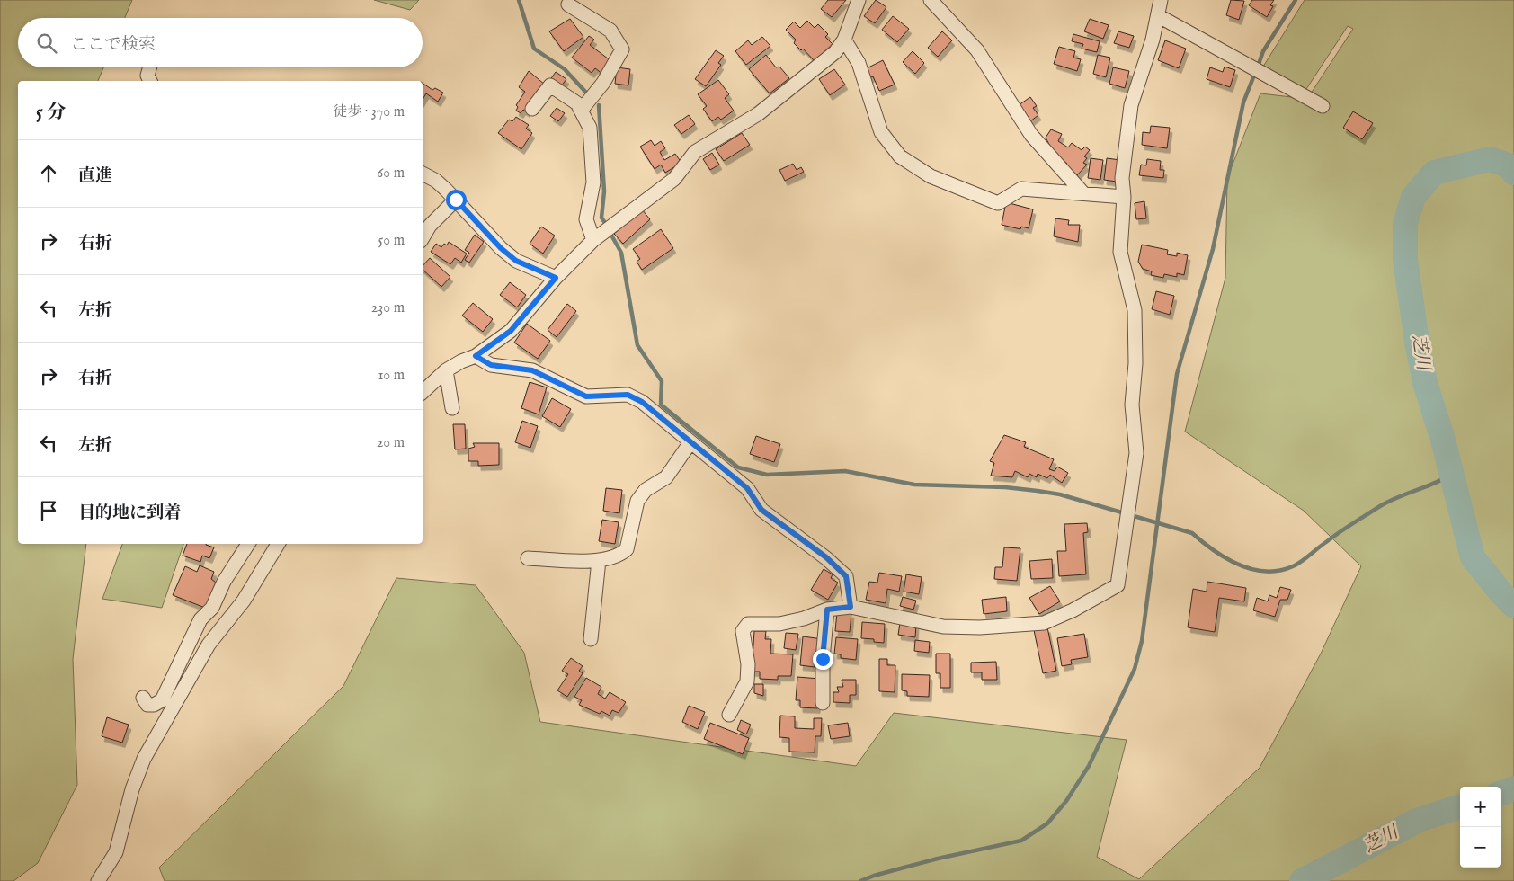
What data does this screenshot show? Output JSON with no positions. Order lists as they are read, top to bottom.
{
  "water": ["芝川"],
  "page": {
    "search": "ここで検索",
    "heading": ["5 分", "徒歩 · 370 m"],
    "list": [
      ["直進", "60 m"],
      ["右折", "50 m"],
      ["左折", "230 m"],
      ["右折", "10 m"],
      ["左折", "20 m"],
      "目的地に到着"
    ],
    "map_buttons": ["+", "−"]
  }
}
